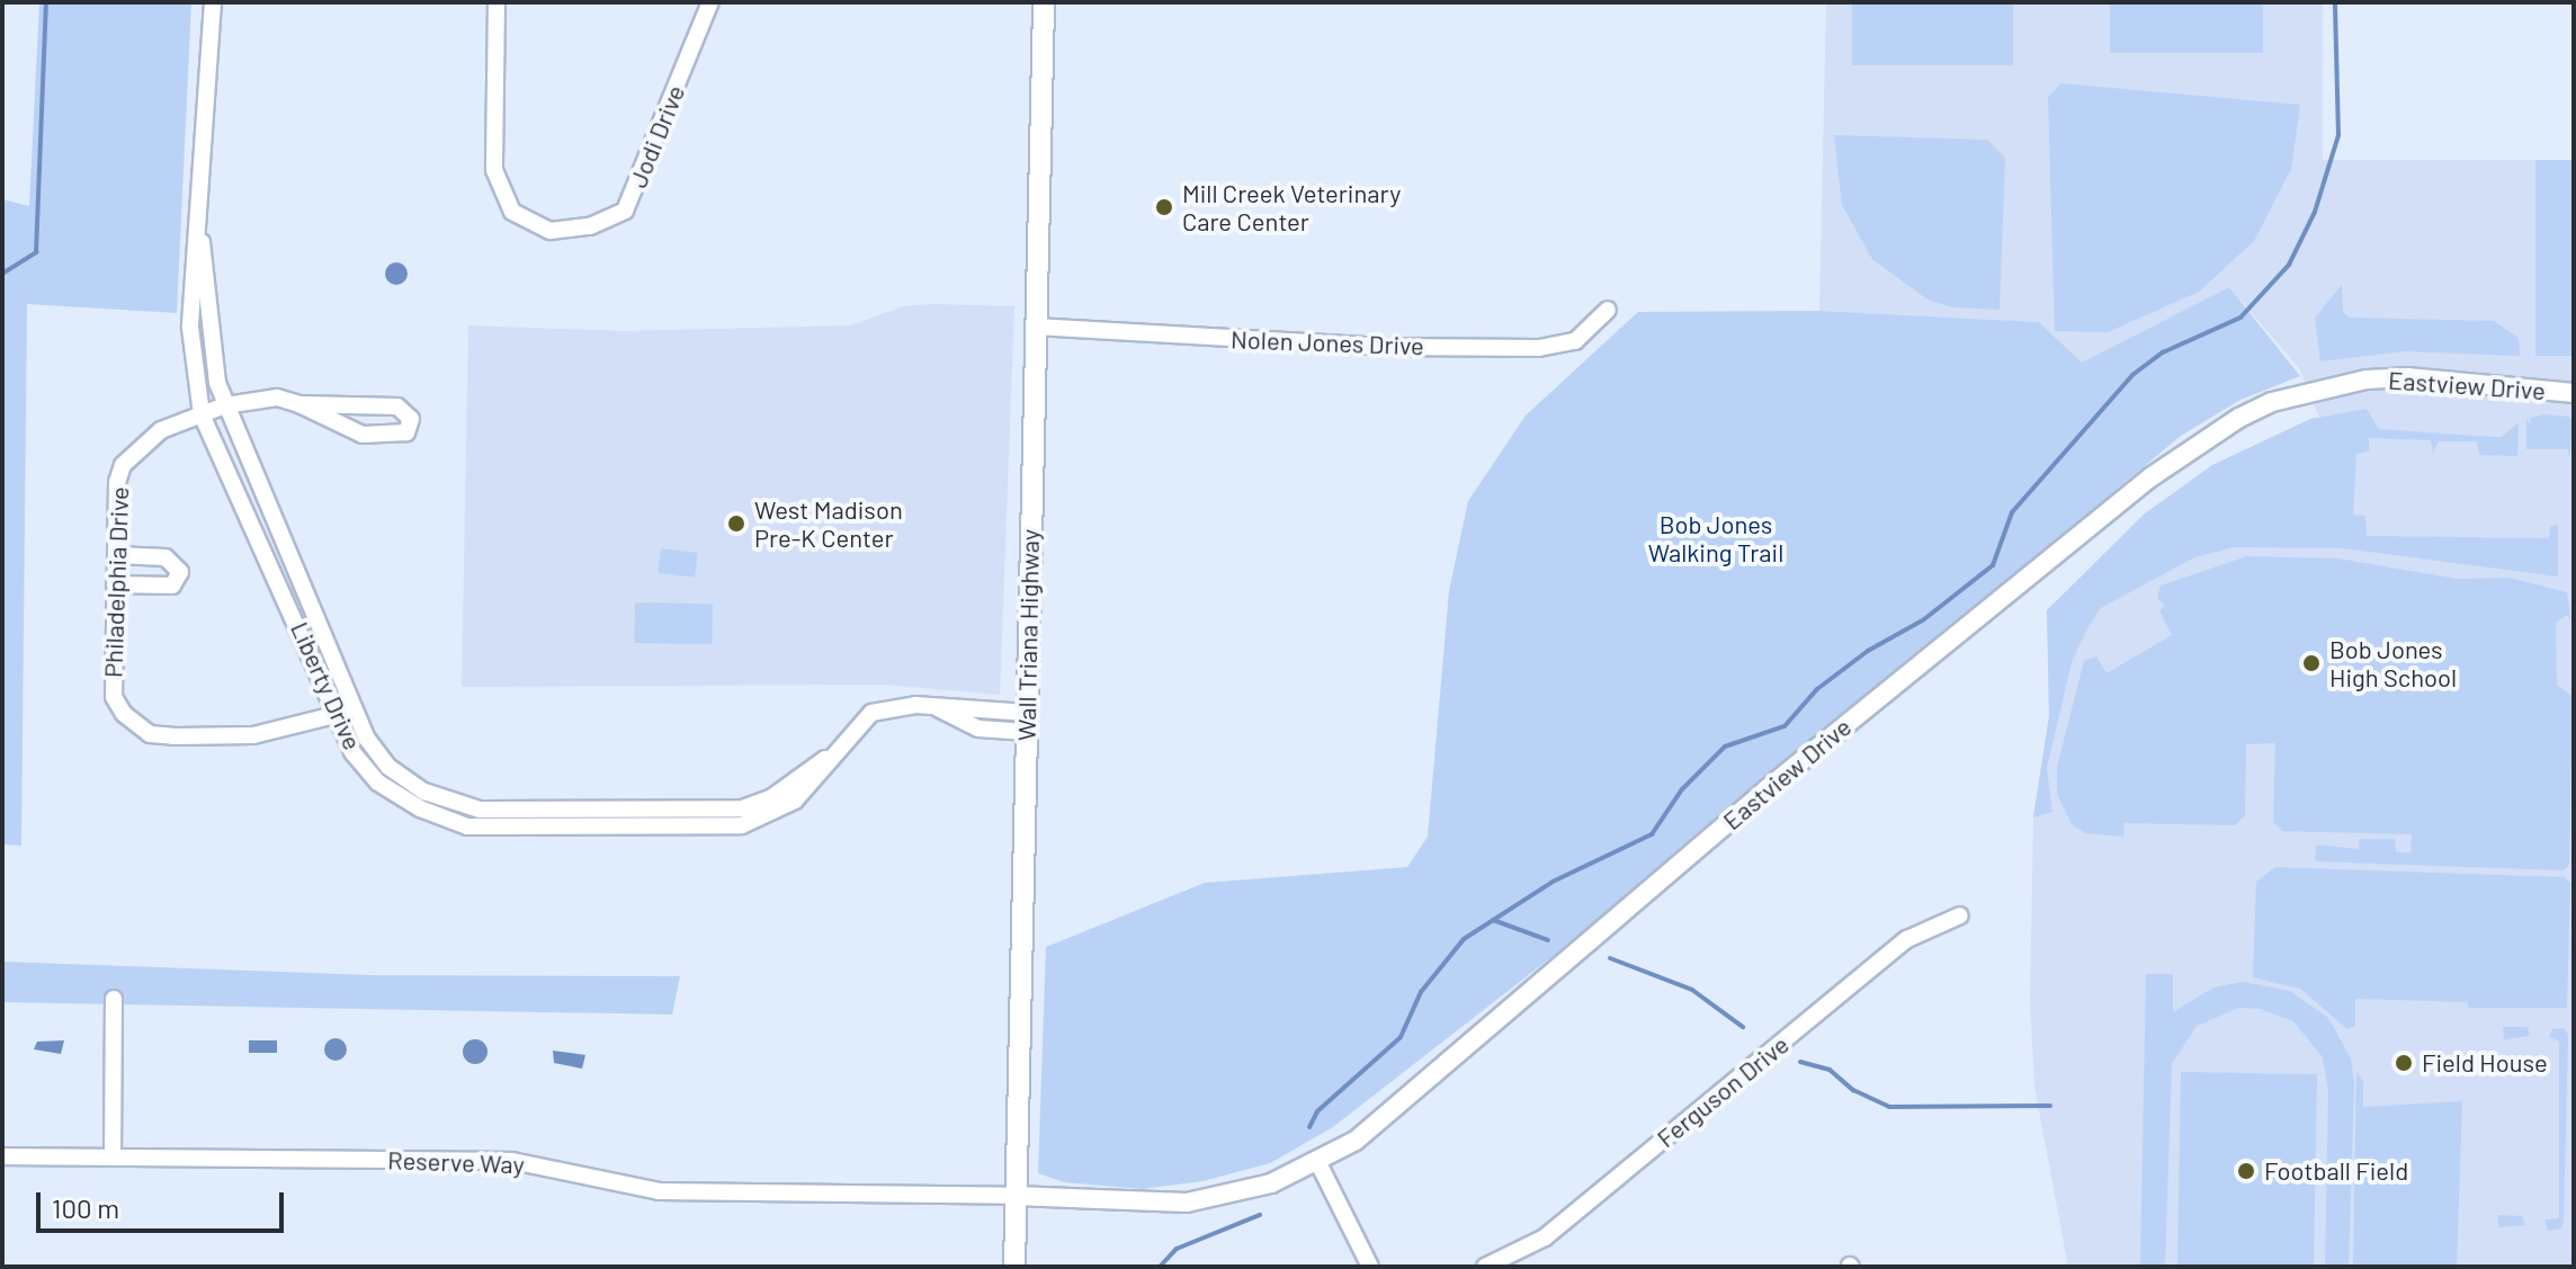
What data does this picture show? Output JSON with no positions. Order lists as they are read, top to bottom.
{
  "streets": {
    "main road": ["Wall Triana Highway"],
    "street": [
      "Jodi Drive",
      "Nolen Jones Drive",
      "Eastview Drive",
      "Philadelphia Drive",
      "Liberty Drive",
      "Ferguson Drive",
      "Reserve Way"
    ]
  },
  "crossings": [
    ["Nolen Jones Drive", "Wall Triana Highway"],
    ["Eastview Drive", "Wall Triana Highway"],
    ["Eastview Drive", "Reserve Way"],
    ["Philadelphia Drive", "Liberty Drive"],
    ["Wall Triana Highway", "Liberty Drive"],
    ["Wall Triana Highway", "Reserve Way"]
  ],
  "parks": ["Bob Jones Walking Trail"],
  "places": [
    "Mill Creek Veterinary Care Center",
    "West Madison Pre-K Center",
    "Bob Jones High School",
    "Field House",
    "Football Field"
  ],
  "scale_bar": "100 m"
}
